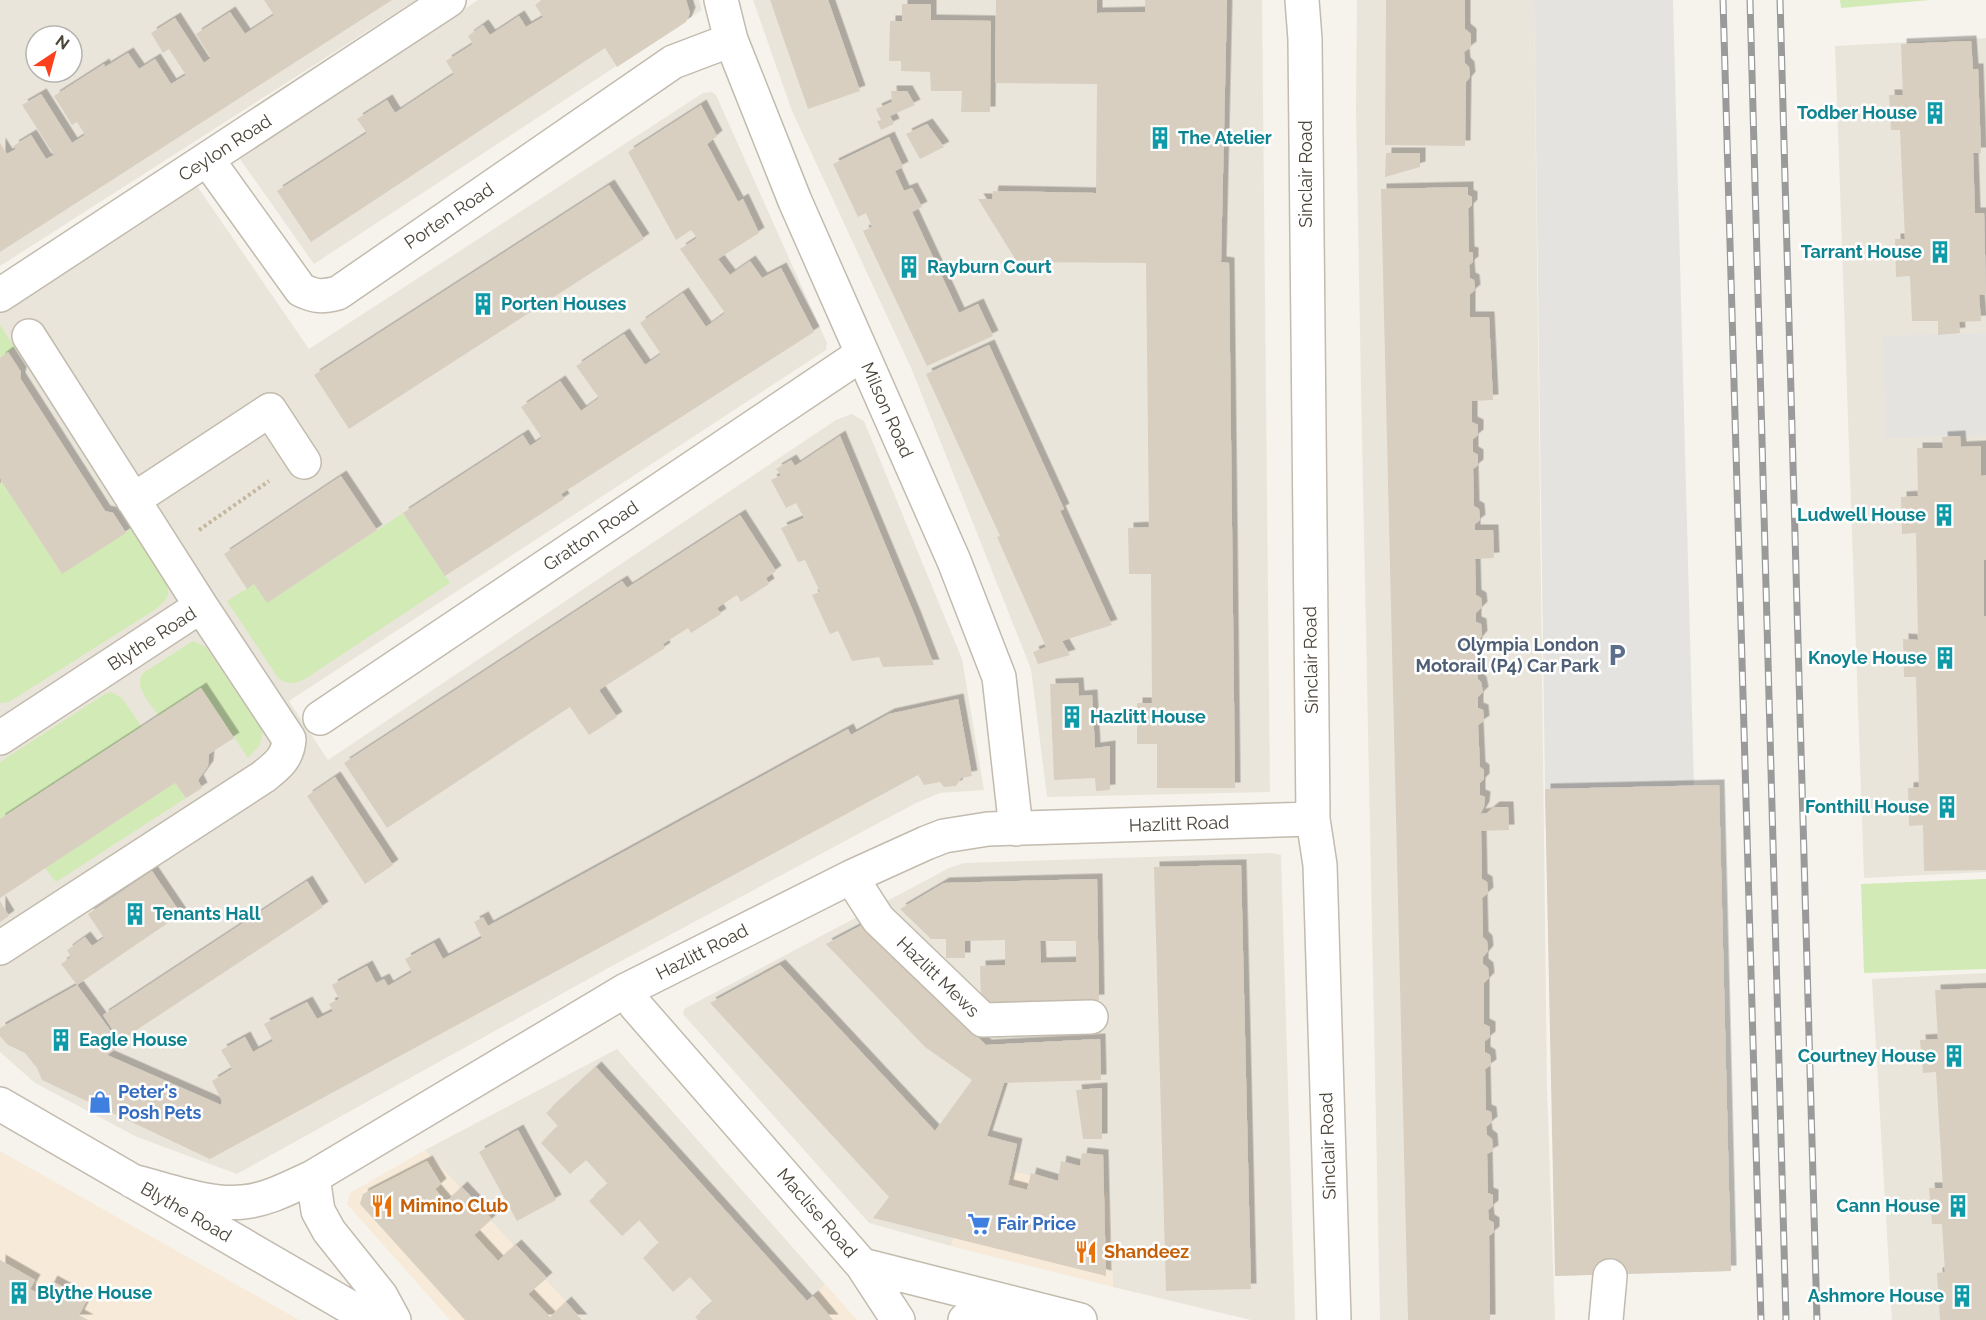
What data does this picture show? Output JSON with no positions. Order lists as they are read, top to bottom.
{
  "streets": {
    "street": [
      "Ceylon Road",
      "Sinclair Road",
      "Porten Road",
      "Milson Road",
      "Gratton Road",
      "Blythe Road",
      "Hazlitt Road",
      "Hazlitt Mews",
      "Maclise Road"
    ]
  },
  "crossings": [
    ["Ceylon Road", "Porten Road"],
    ["Sinclair Road", "Hazlitt Road"],
    ["Porten Road", "Milson Road"],
    ["Milson Road", "Gratton Road"],
    ["Milson Road", "Hazlitt Road"],
    ["Blythe Road", "Hazlitt Road"],
    ["Hazlitt Road", "Hazlitt Mews"],
    ["Hazlitt Road", "Maclise Road"]
  ],
  "places": {
    "building": [
      "Todber House",
      "The Atelier",
      "Tarrant House",
      "Rayburn Court",
      "Porten Houses",
      "Ludwell House",
      "Knoyle House",
      "Hazlitt House",
      "Fonthill House",
      "Tenants Hall",
      "Eagle House",
      "Courtney House",
      "Cann House",
      "Blythe House",
      "Ashmore House"
    ],
    "parking": ["Olympia London Motorail (P4) Car Park"],
    "shop": ["Peter's Posh Pets"],
    "restaurant": ["Mimino Club", "Shandeez"],
    "supermarket": ["Fair Price"]
  },
  "north": "top right"
}
